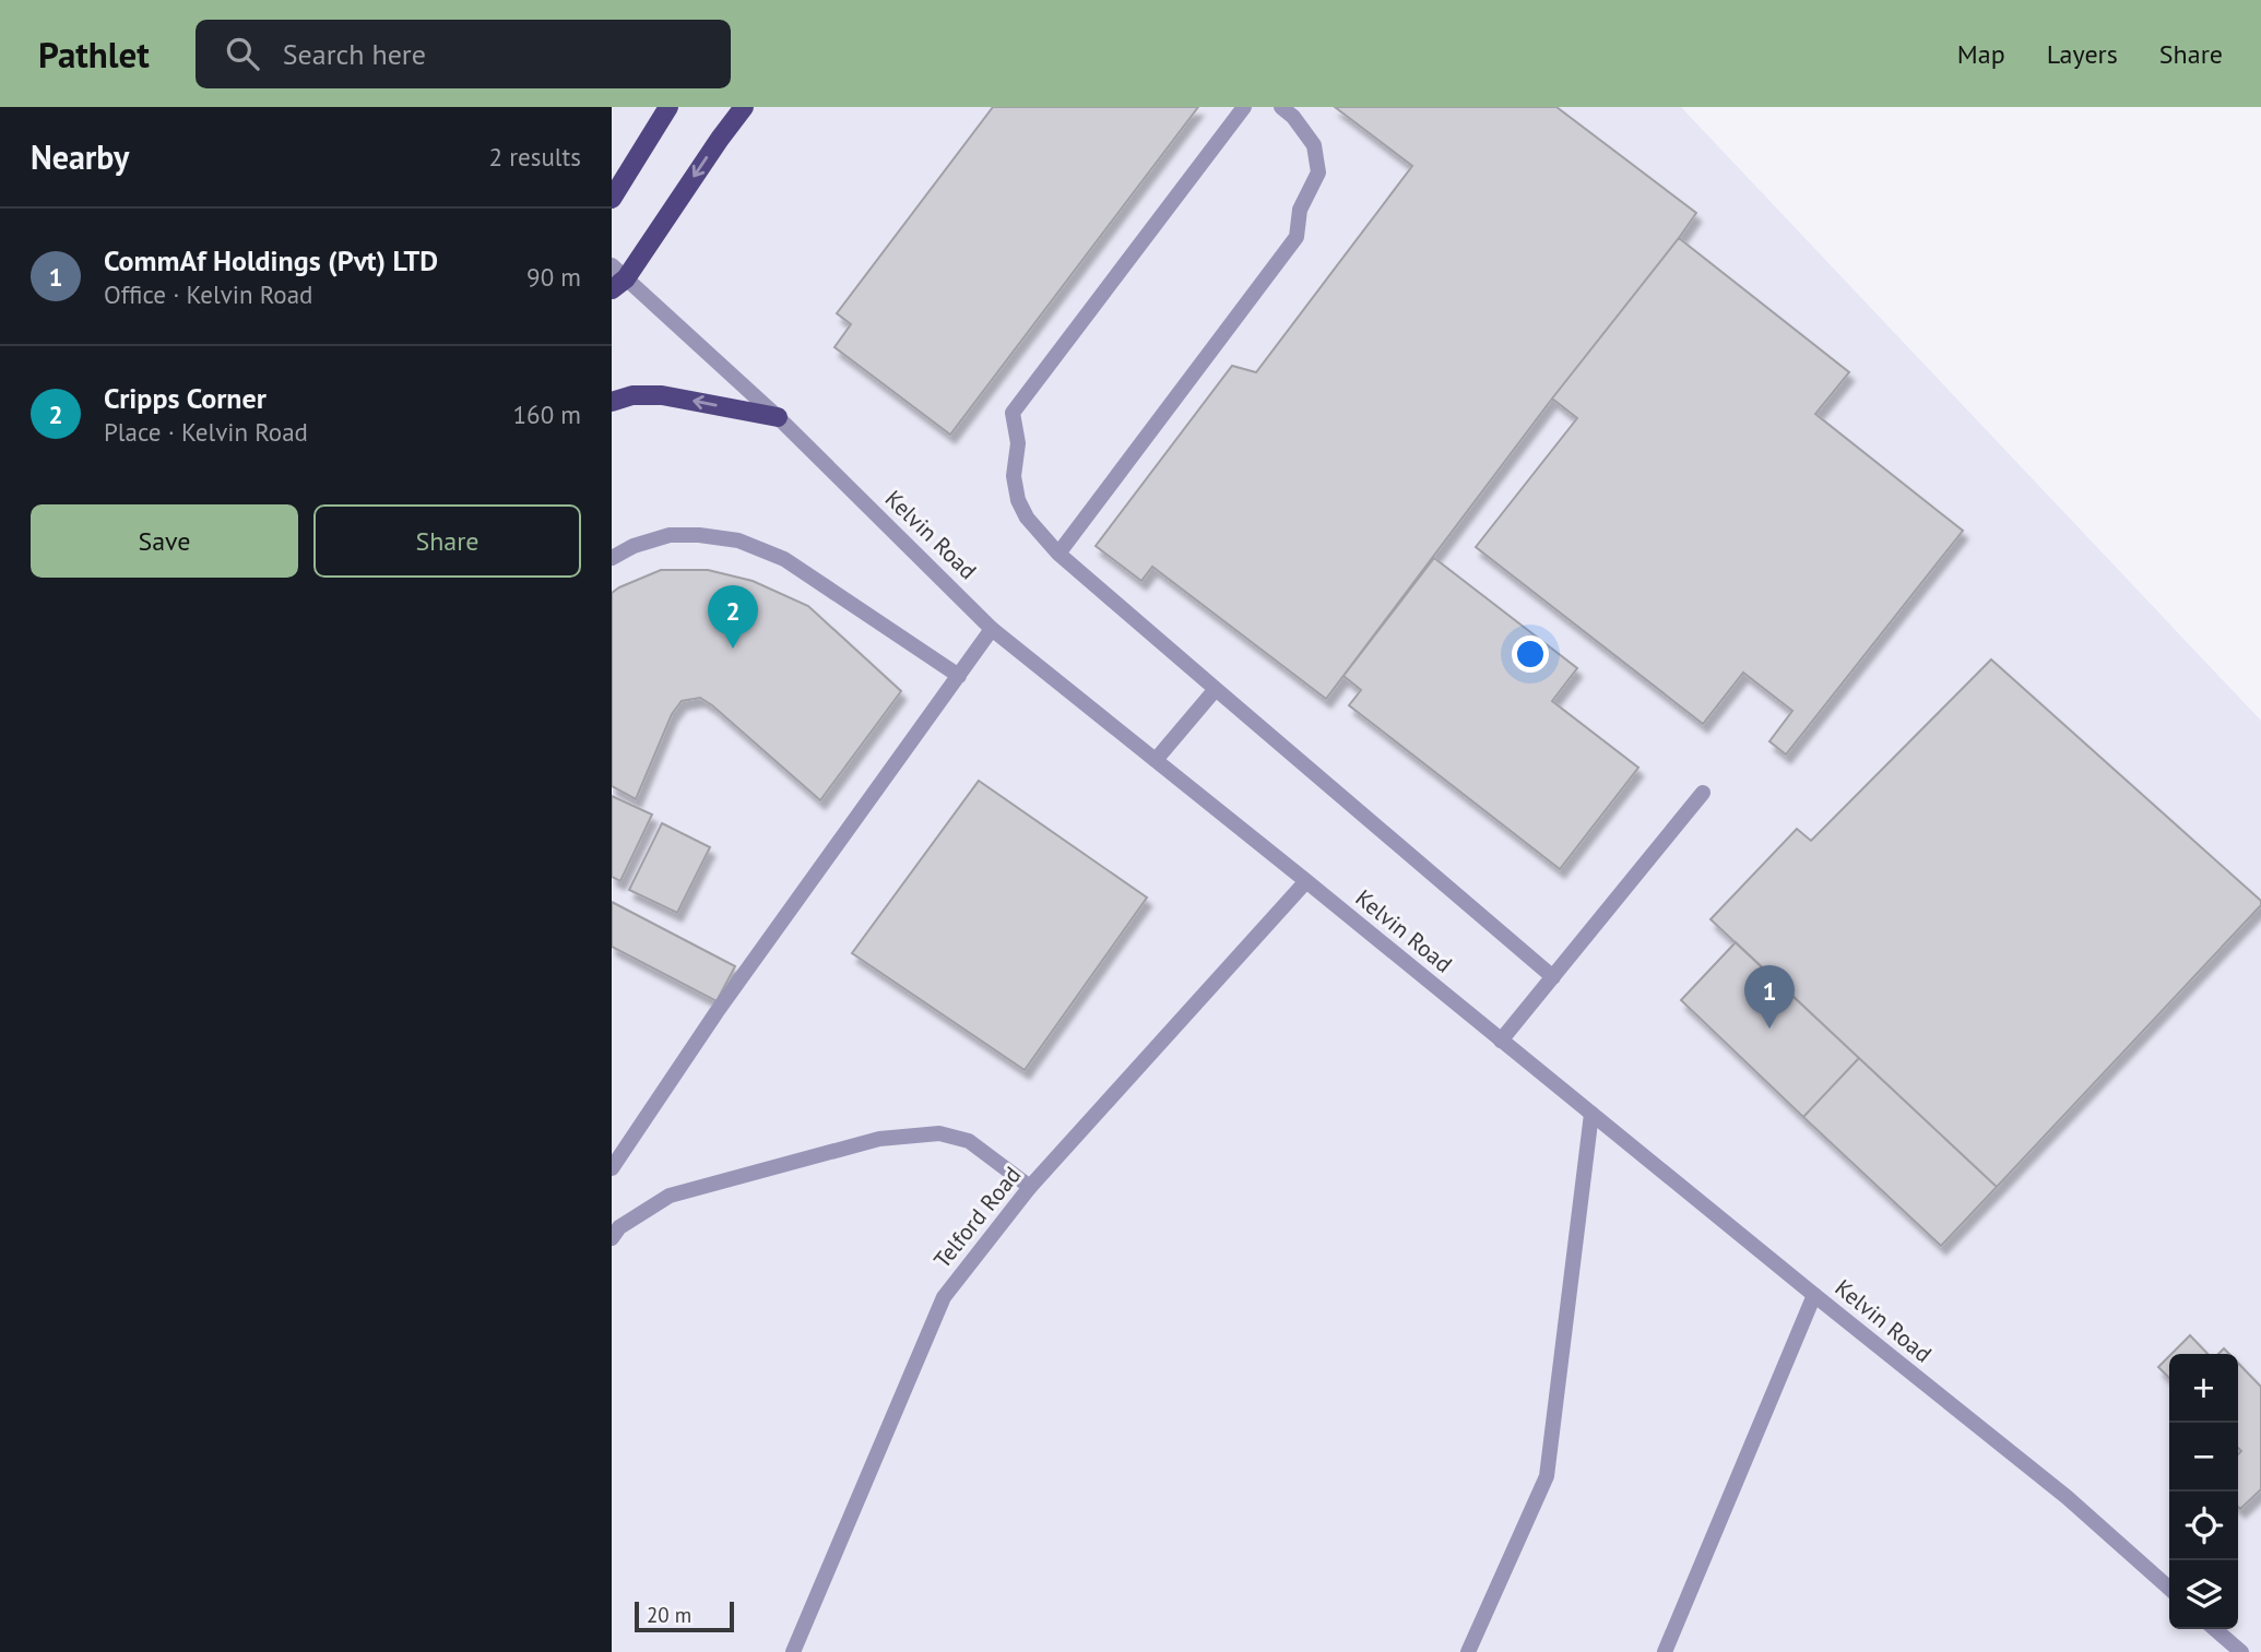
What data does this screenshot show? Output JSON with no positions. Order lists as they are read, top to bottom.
{
  "streets": {
    "street": ["Kelvin Road", "Telford Road"]
  },
  "crossings": [
    ["Kelvin Road", "Telford Road"]
  ],
  "scale_bar": "20 m",
  "page": {
    "header": "Pathlet",
    "search": "Search here",
    "nav": ["Map", "Layers", "Share"],
    "heading": ["Nearby", "2 results"],
    "list": [
      {
        "mark": "1",
        "name": "CommAf Holdings (Pvt) LTD",
        "note": "Office · Kelvin Road",
        "value": "90 m"
      },
      {
        "mark": "2",
        "name": "Cripps Corner",
        "note": "Place · Kelvin Road",
        "value": "160 m"
      }
    ],
    "buttons": ["Save", "Share"],
    "pins": ["2", "1"],
    "map_buttons": ["+", "−"],
    "scale": "20 m"
  }
}
